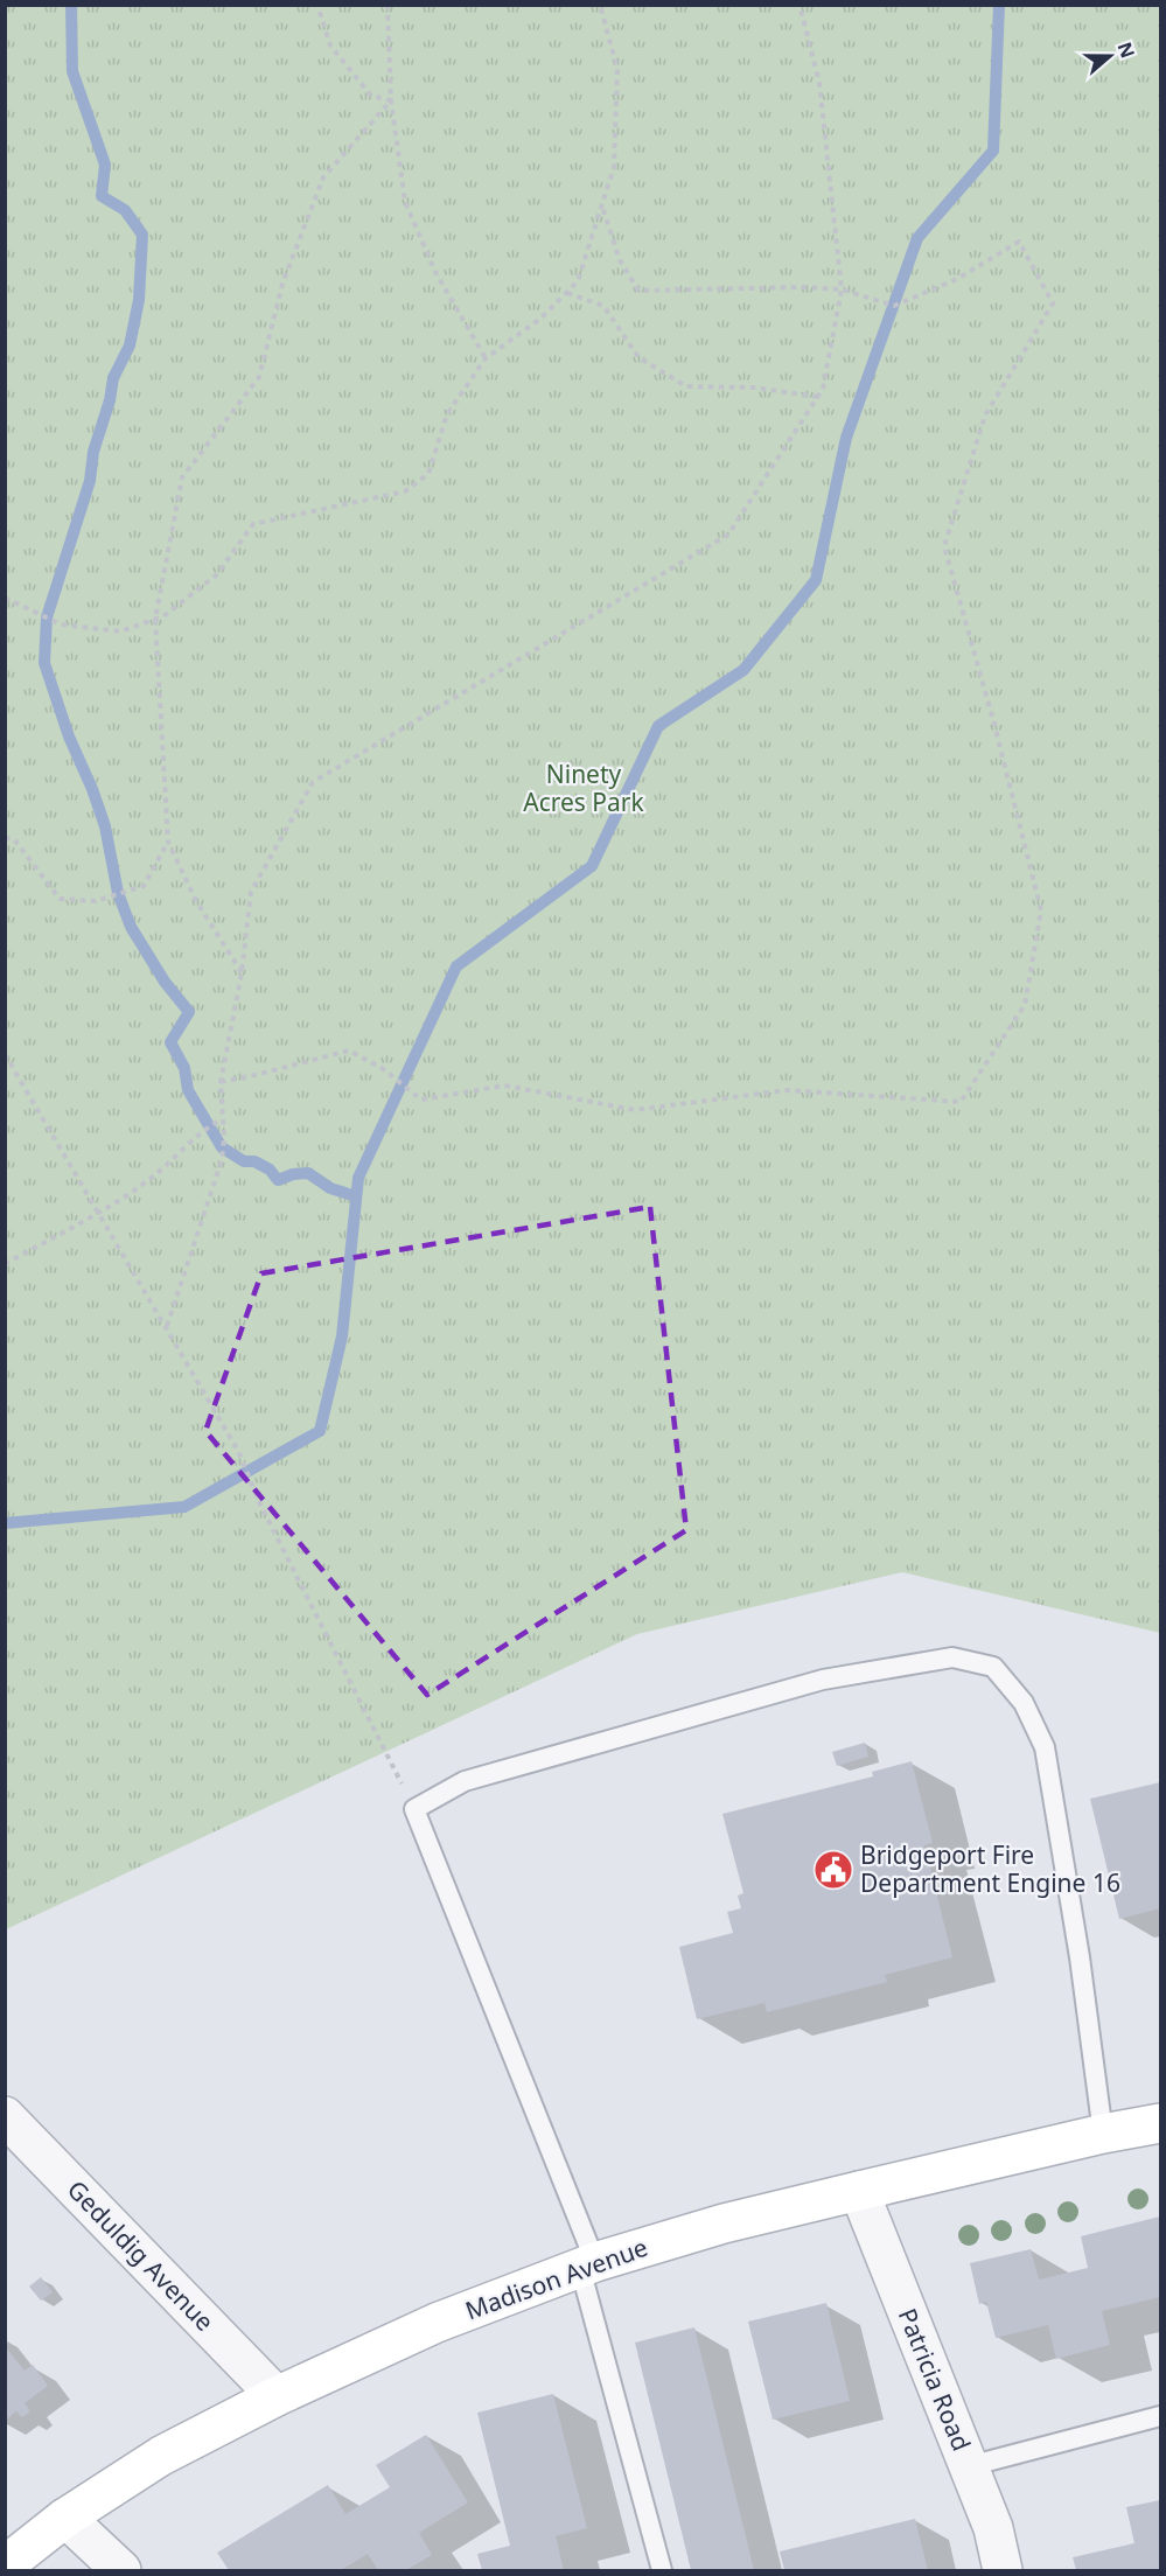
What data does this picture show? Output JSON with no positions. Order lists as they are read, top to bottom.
{
  "streets": {
    "main road": ["Madison Avenue"],
    "street": ["Geduldig Avenue", "Patricia Road"]
  },
  "crossings": [
    ["Geduldig Avenue", "Madison Avenue"],
    ["Madison Avenue", "Patricia Road"]
  ],
  "parks": ["Ninety Acres Park"],
  "places": {
    "public building": ["Bridgeport Fire Department Engine 16"]
  },
  "north": "right"
}
